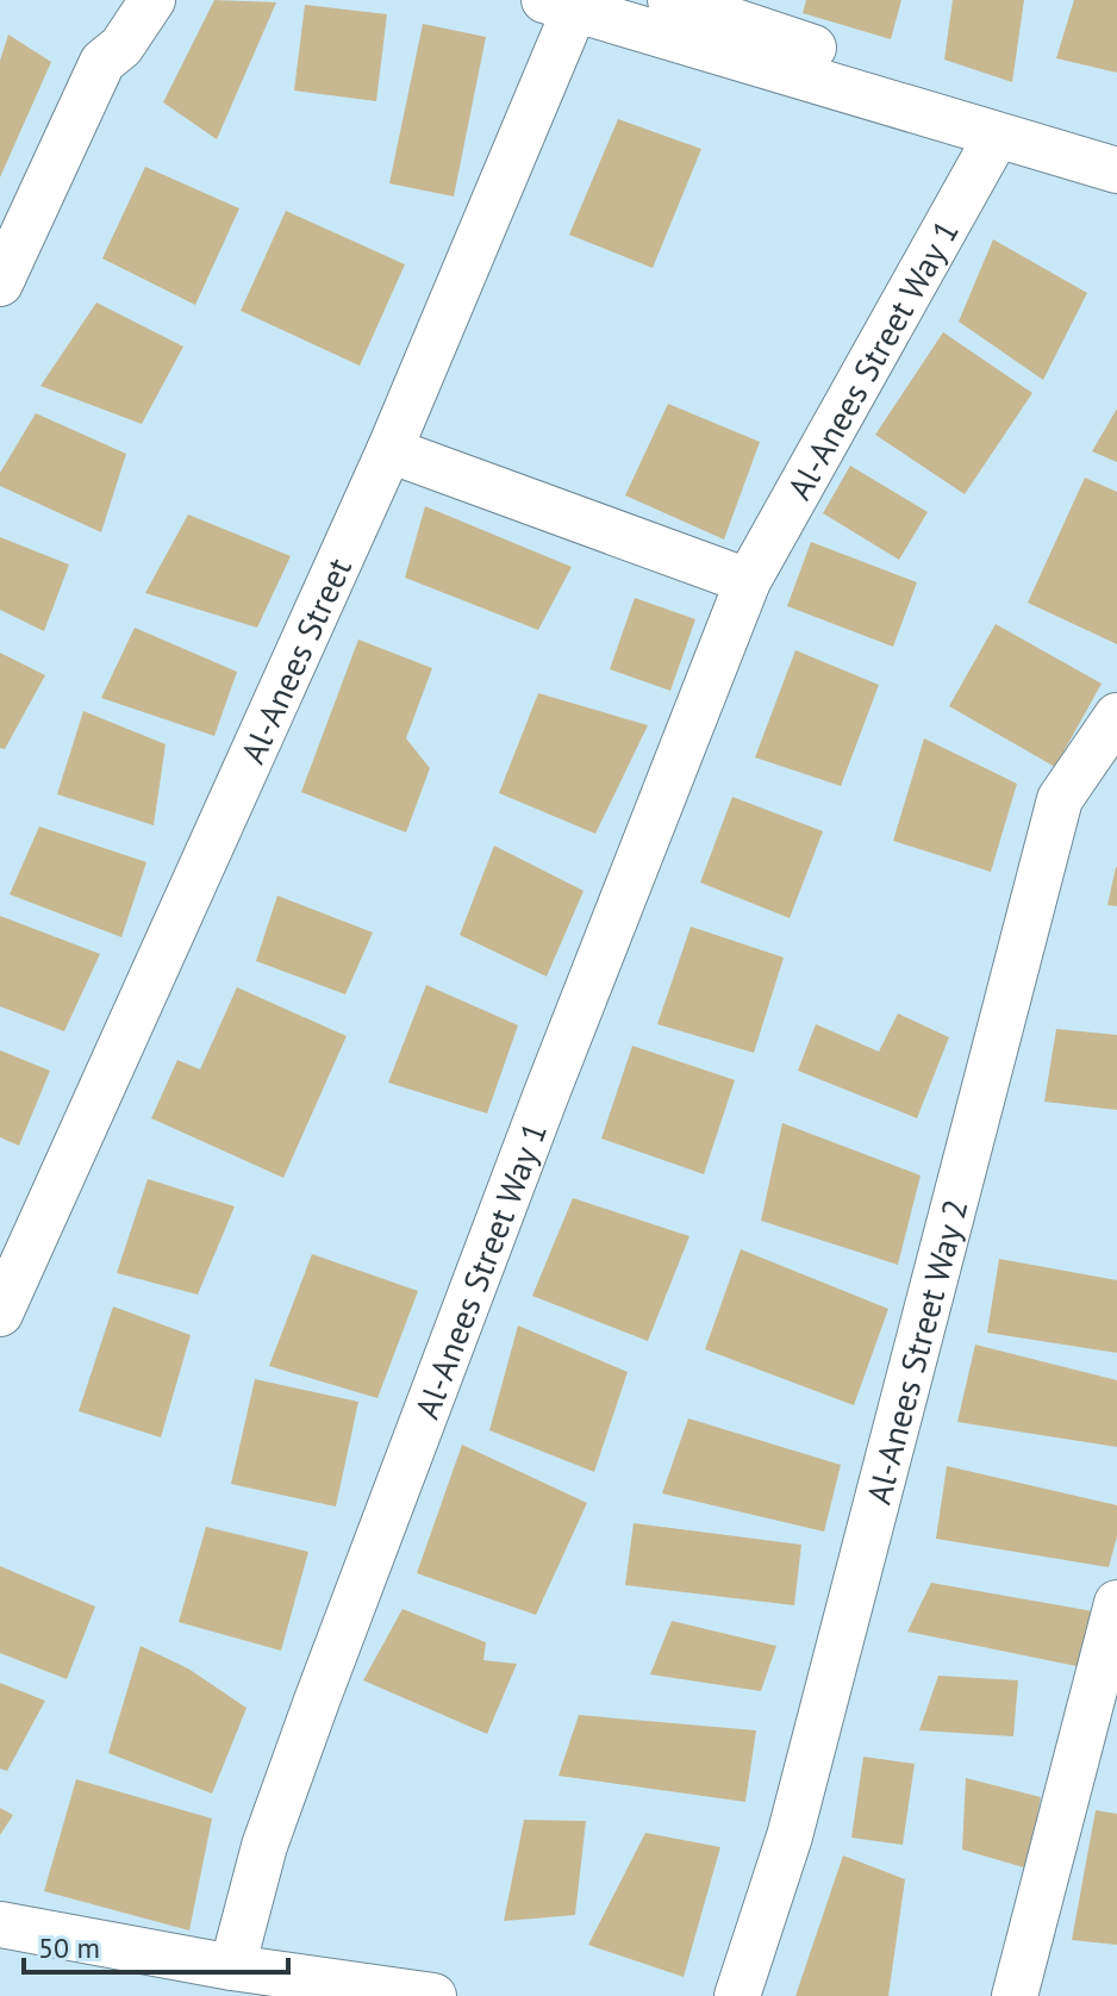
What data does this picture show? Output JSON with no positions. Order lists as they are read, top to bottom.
{
  "streets": {
    "street": ["Al-Anees Street Way 1", "Al-Anees Street", "Al-Anees Street Way 2"]
  },
  "scale_bar": "50 m"
}
